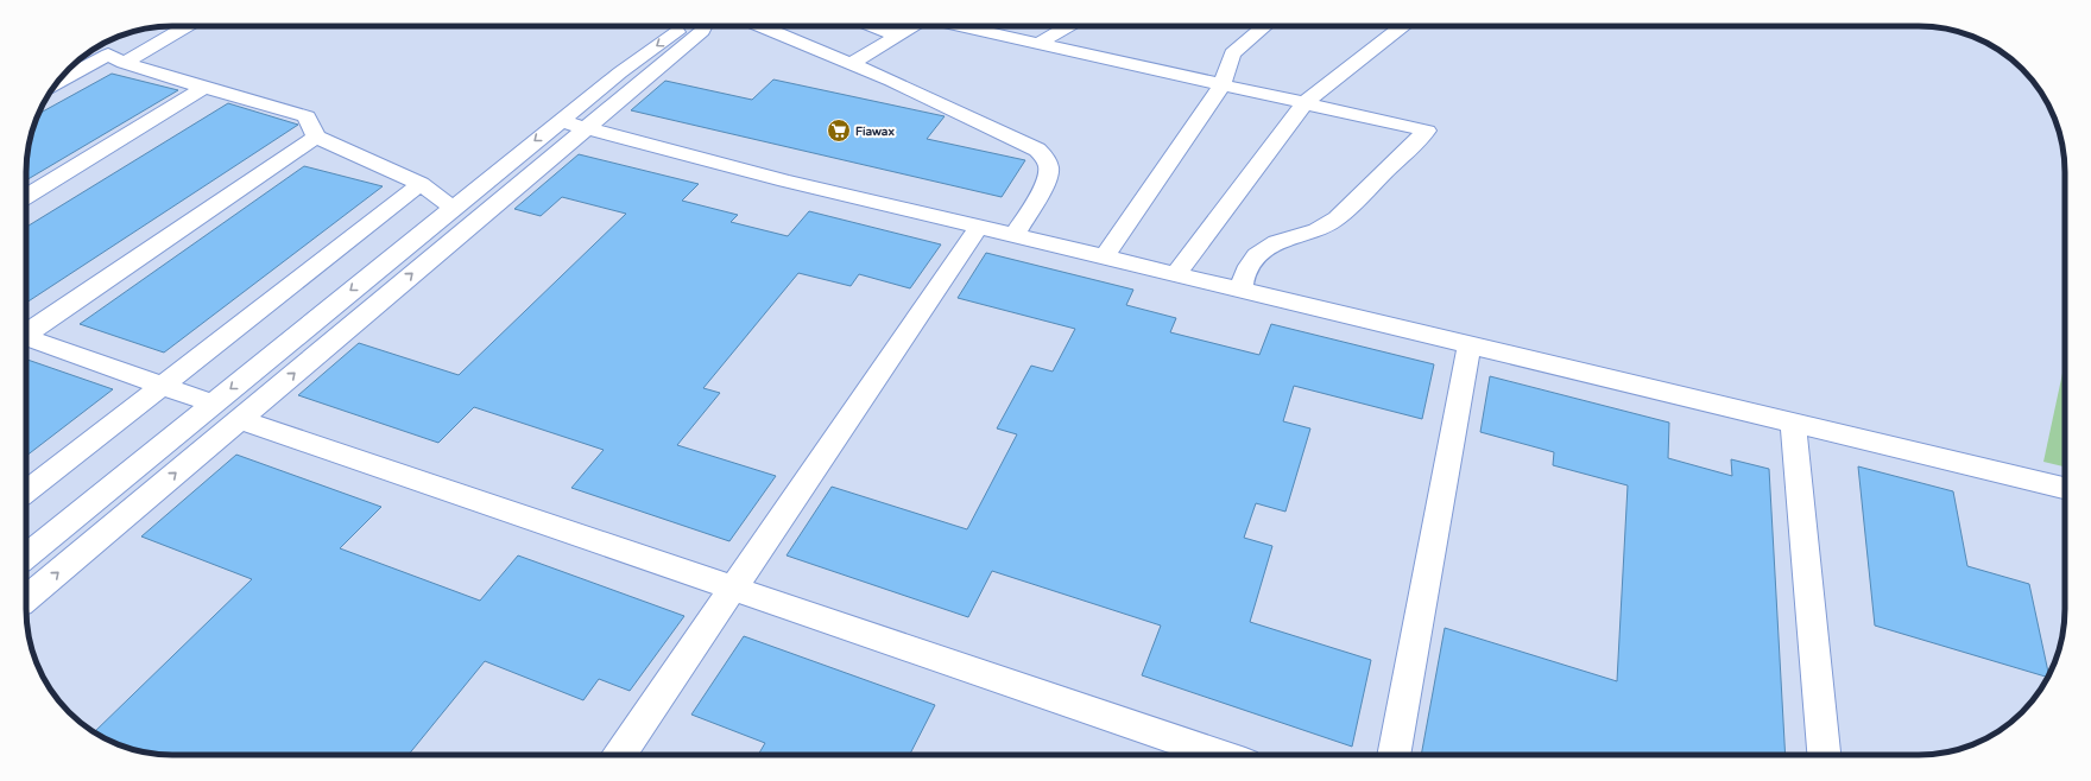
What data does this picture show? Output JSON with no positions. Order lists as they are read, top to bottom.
{
  "places": {
    "supermarket": ["Fiawax"]
  }
}
